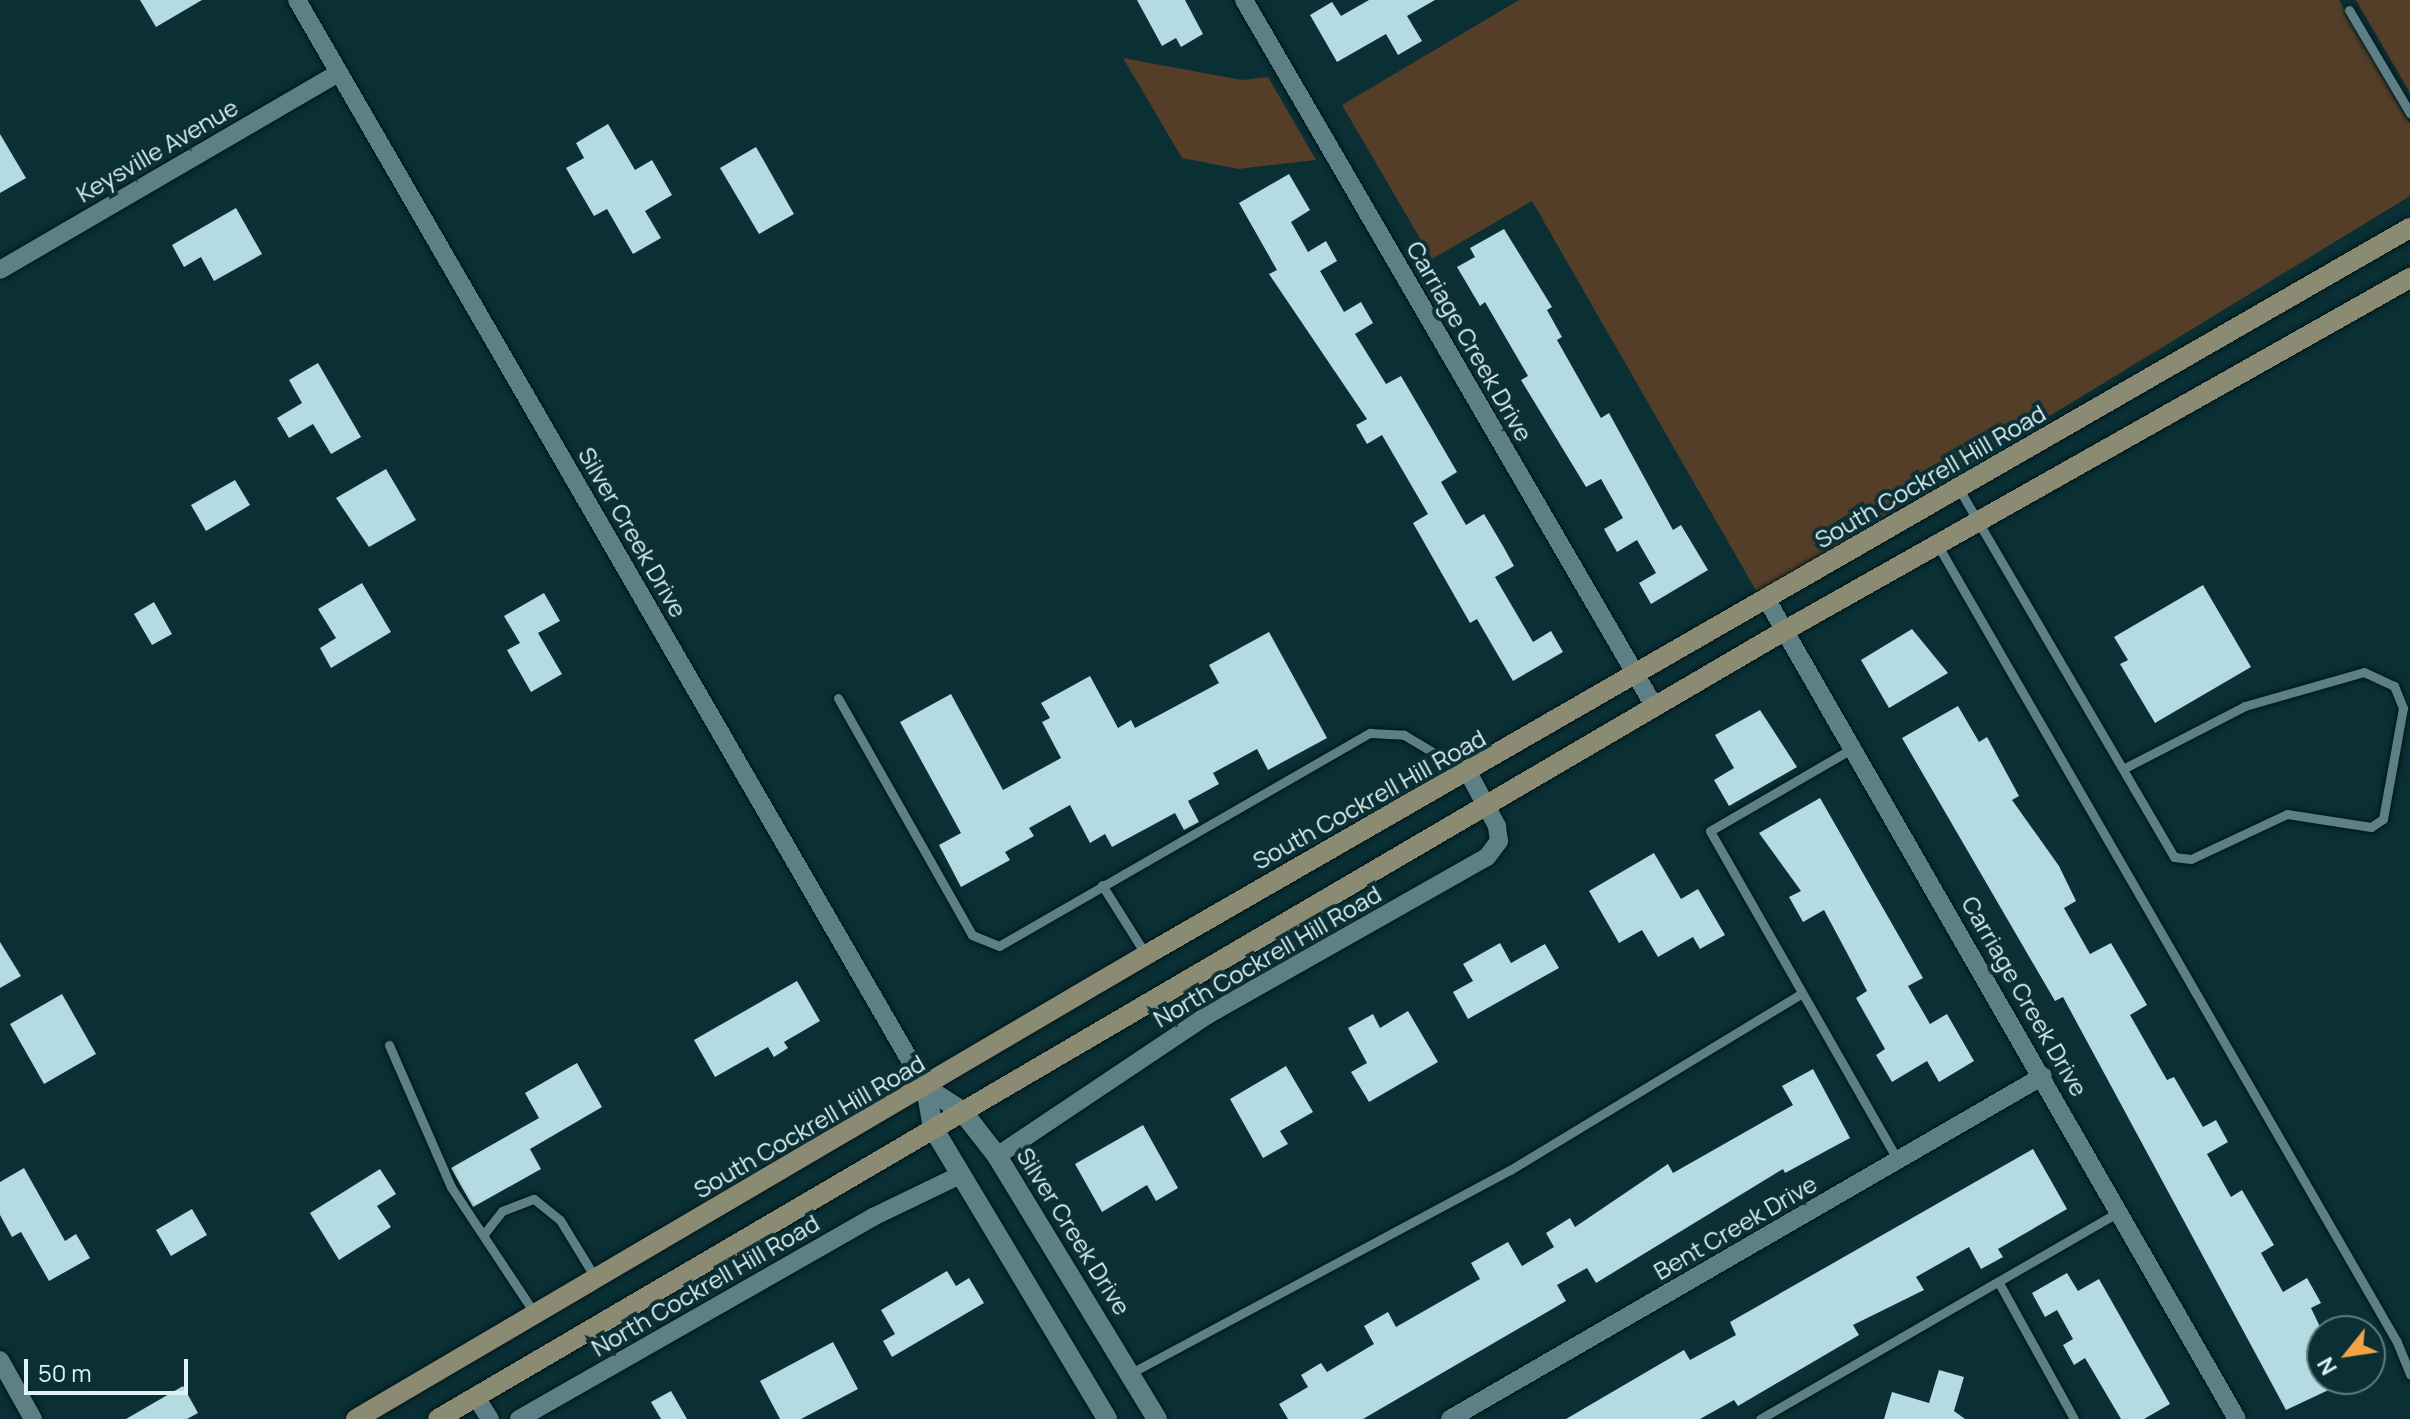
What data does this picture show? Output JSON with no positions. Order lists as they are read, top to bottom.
{
  "streets": {
    "main road": ["South Cockrell Hill Road"],
    "street": [
      "Keysville Avenue",
      "Carriage Creek Drive",
      "Silver Creek Drive",
      "North Cockrell Hill Road",
      "Bent Creek Drive"
    ]
  },
  "crossings": [
    ["Keysville Avenue", "Silver Creek Drive"],
    ["Carriage Creek Drive", "South Cockrell Hill Road"],
    ["Carriage Creek Drive", "Bent Creek Drive"],
    ["South Cockrell Hill Road", "Silver Creek Drive"],
    ["South Cockrell Hill Road", "North Cockrell Hill Road"],
    ["Silver Creek Drive", "North Cockrell Hill Road"]
  ],
  "scale_bar": "50 m",
  "north": "bottom left"
}
